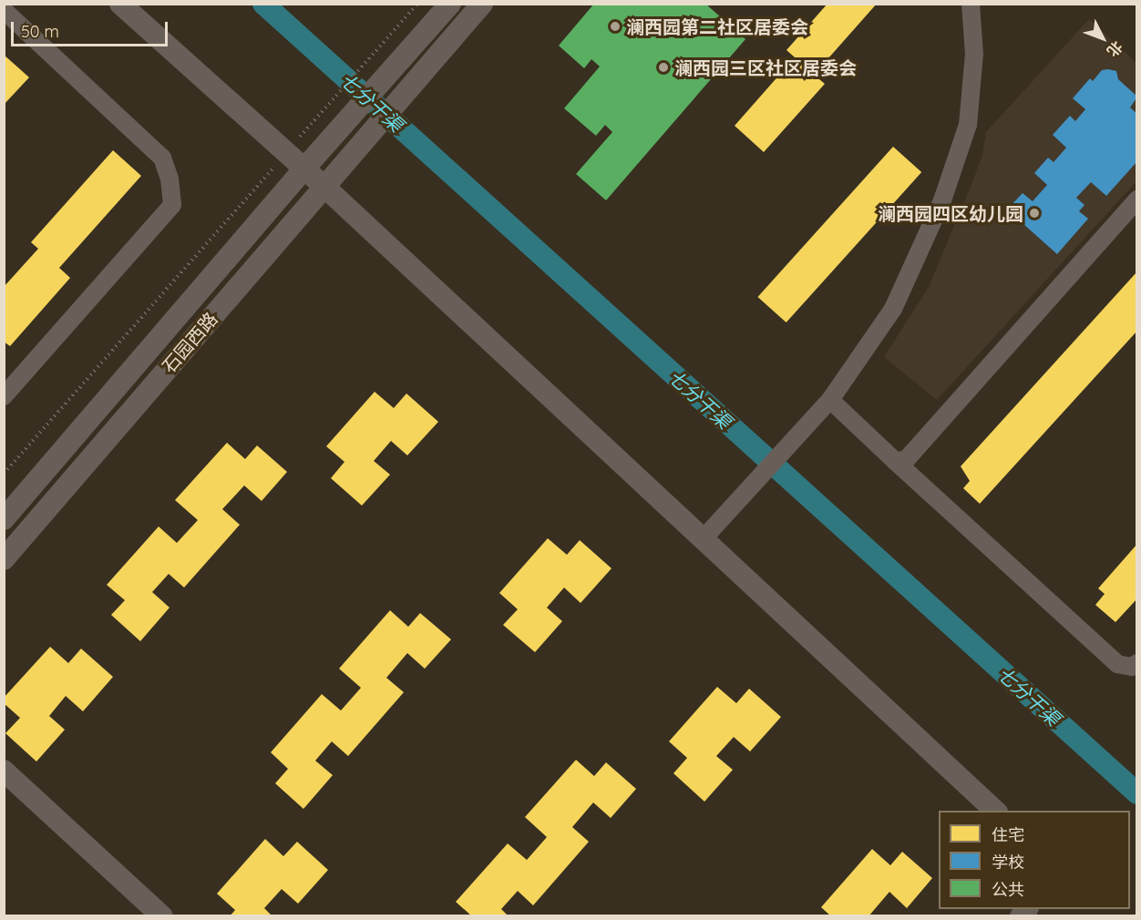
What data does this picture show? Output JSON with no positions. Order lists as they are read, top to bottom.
{
  "streets": {
    "street": ["石园西路"]
  },
  "water": ["七分干渠"],
  "places": ["澜西园第二社区居委会", "澜西园三区社区居委会", "澜西园四区幼儿园"],
  "legend": ["住宅", "学校", "公共"],
  "scale_bar": "50 m",
  "north": "bottom right"
}
